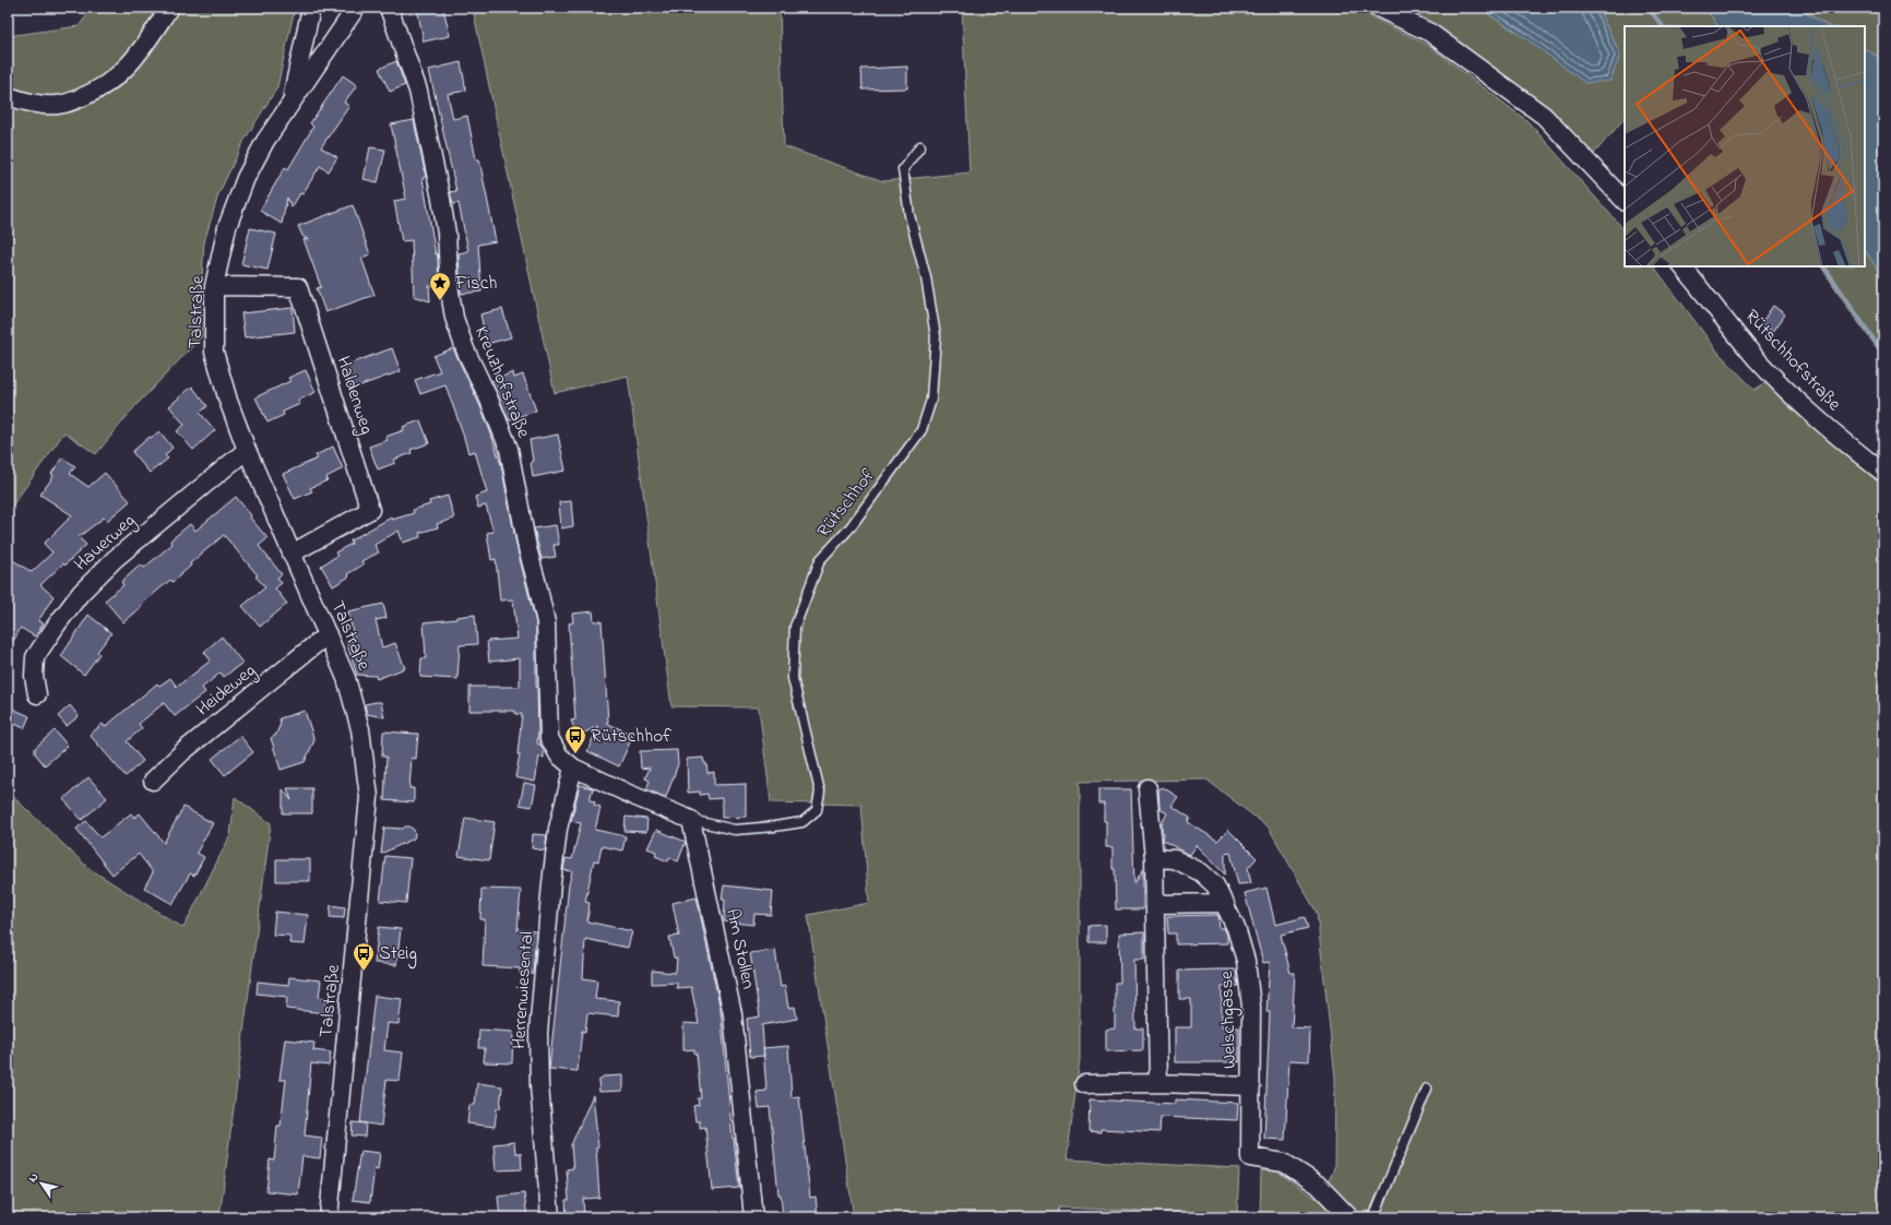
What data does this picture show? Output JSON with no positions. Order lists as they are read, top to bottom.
{
  "streets": {
    "street": [
      "Talstraße",
      "Rütschhofstraße",
      "Kreuzhofstraße",
      "Haldenweg",
      "Hauerweg",
      "Heideweg",
      "Am Stollen",
      "Herrenwiesental",
      "Welschgasse"
    ],
    "lane": ["Rütschhof"]
  },
  "crossings": [
    ["Talstraße", "Haldenweg"],
    ["Talstraße", "Hauerweg"],
    ["Talstraße", "Heideweg"],
    ["Kreuzhofstraße", "Herrenwiesental"],
    ["Rütschhof", "Am Stollen"]
  ],
  "places": {
    "place": ["Fisch"],
    "bus stop": ["Rütschhof", "Steig"]
  },
  "north": "top left"
}
